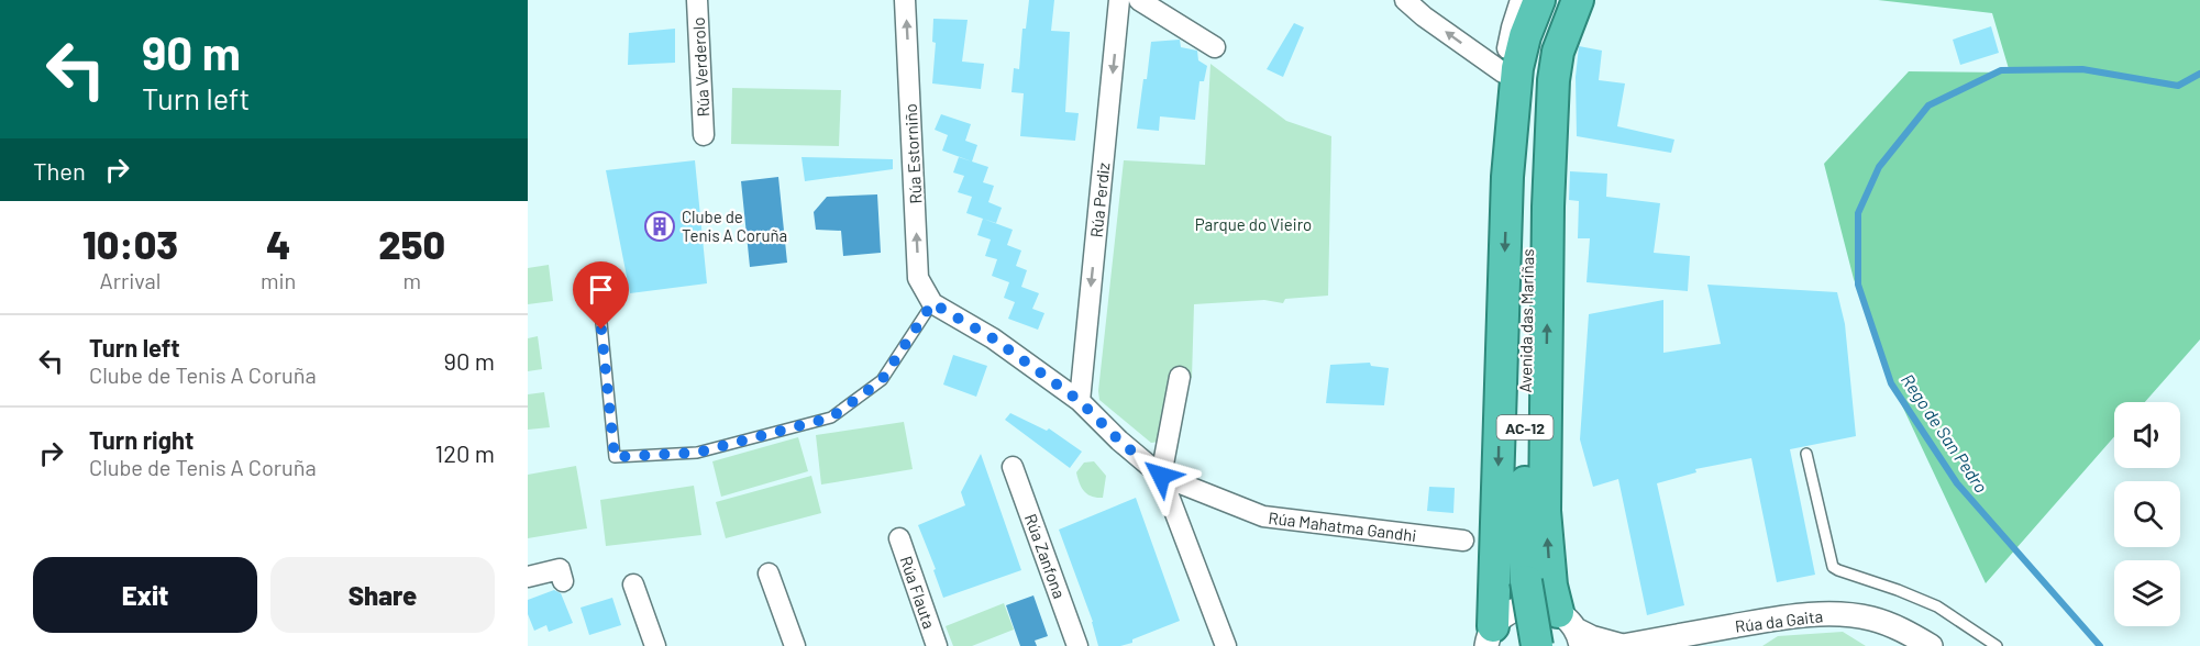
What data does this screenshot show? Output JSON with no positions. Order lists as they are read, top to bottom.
{
  "streets": {
    "highway": ["Avenida das Mariñas", "AC-12"],
    "street": [
      "Rúa Verderolo",
      "Rúa Estorniño",
      "Rúa Perdiz",
      "Rúa Mahatma Gandhi",
      "Rúa Zanfona",
      "Rúa Flauta",
      "Rúa da Gaita"
    ]
  },
  "crossings": [
    ["Rúa Estorniño", "Rúa Mahatma Gandhi"],
    ["Rúa Perdiz", "Rúa Mahatma Gandhi"]
  ],
  "one_way": ["Rúa Estorniño", "Rúa Perdiz"],
  "water": ["Rego de San Pedro"],
  "parks": ["Parque do Vieiro"],
  "places": {
    "building": ["Clube de Tenis A Coruña"]
  },
  "page": {
    "turn": ["90 m", "Turn left"],
    "then": "Then",
    "eta": [
      "10:03",
      "Arrival",
      "4",
      "min",
      "250",
      "m"
    ],
    "list": [
      {
        "name": "Turn left",
        "note": "Clube de Tenis A Coruña",
        "value": "90 m"
      },
      {
        "name": "Turn right",
        "note": "Clube de Tenis A Coruña",
        "value": "120 m"
      }
    ],
    "buttons": ["Exit", "Share"]
  }
}
